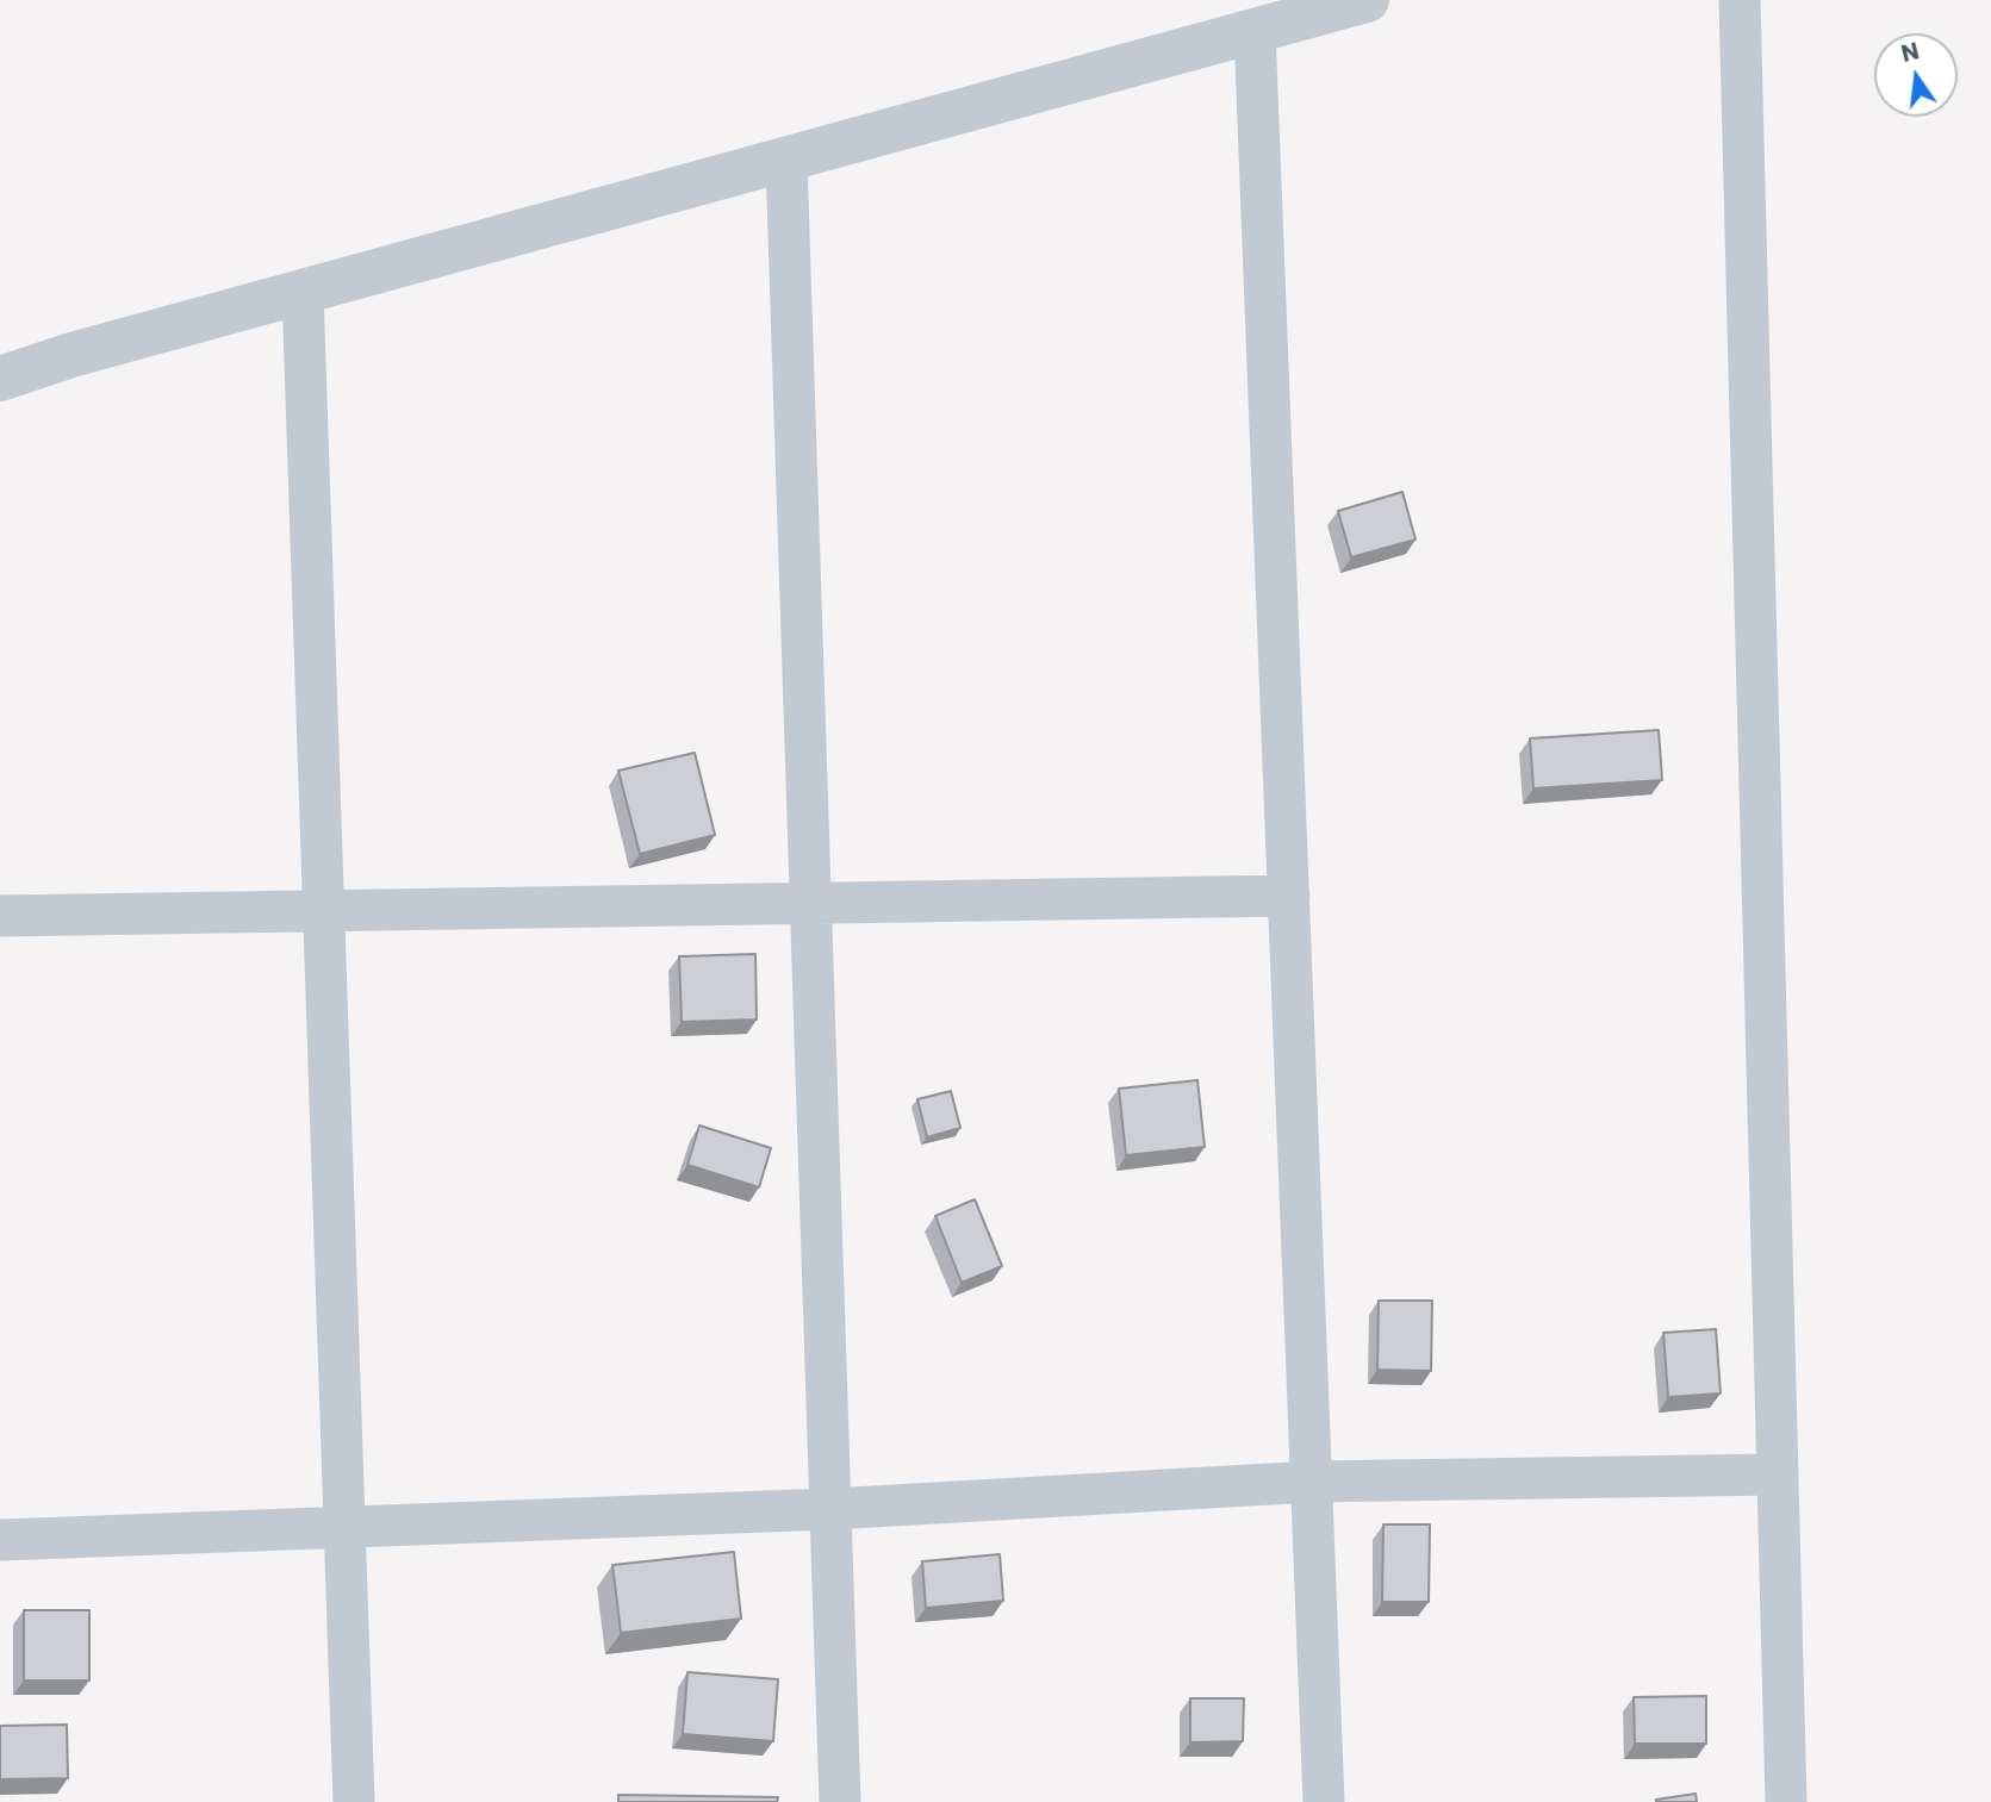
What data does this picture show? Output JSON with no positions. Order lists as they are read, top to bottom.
{
  "north": "top"
}
